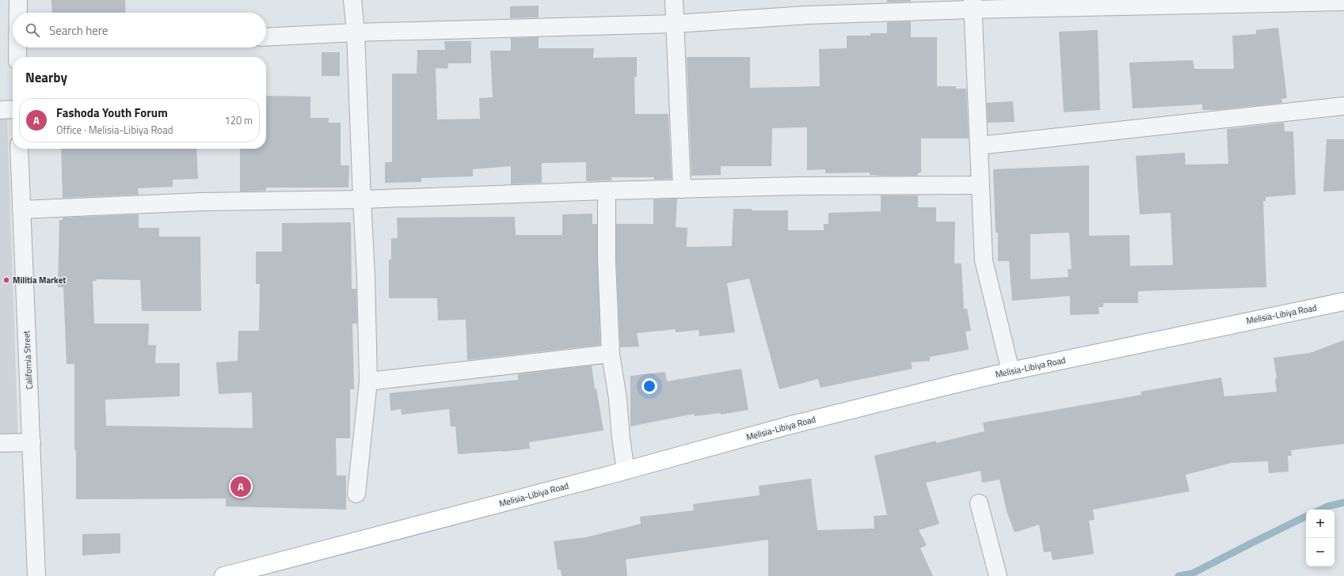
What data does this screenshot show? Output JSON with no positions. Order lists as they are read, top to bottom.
{
  "streets": {
    "main road": ["Melisia-Libiya Road"],
    "street": ["California Street"]
  },
  "places": ["Militia Market"],
  "page": {
    "search": "Search here",
    "heading": "Nearby",
    "list": [
      {
        "mark": "A",
        "name": "Fashoda Youth Forum",
        "note": "Office · Melisia-Libiya Road",
        "value": "120 m"
      }
    ],
    "pins": "A",
    "map_buttons": ["+", "−"]
  }
}
